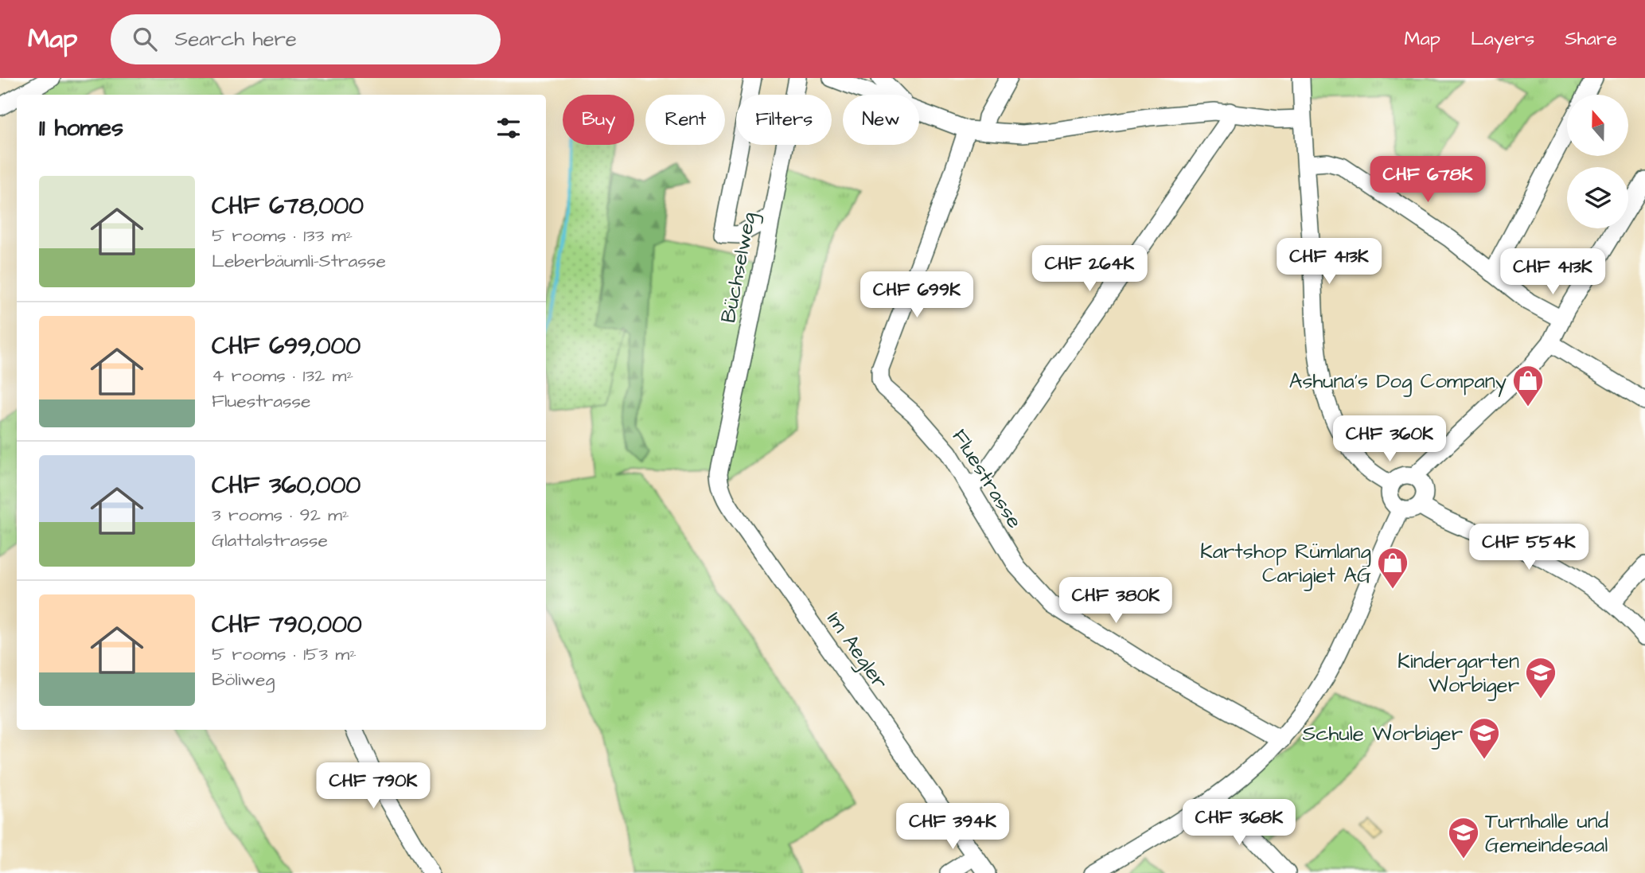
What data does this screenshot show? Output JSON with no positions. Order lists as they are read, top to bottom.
{
  "streets": {
    "street": ["Büchselweg", "Fluestrasse", "Im Aegler"]
  },
  "crossings": [
    ["Büchselweg", "Im Aegler"]
  ],
  "places": {
    "shop": ["Ashuna's Dog Company", "Kartshop Rümlang Carigiet AG"],
    "school or university": ["Kindergarten Worbiger", "Schule Worbiger", "Turnhalle und Gemeindesaal"]
  },
  "north": "top",
  "page": {
    "header": "Map",
    "search": "Search here",
    "nav": ["Map", "Layers", "Share"],
    "chip": [
      "Buy",
      "Rent",
      "Filters",
      "New"
    ],
    "heading": "11 homes",
    "price": [
      "CHF 678K",
      "CHF 413K",
      "CHF 264K",
      "CHF 413K",
      "CHF 699K",
      "CHF 360K",
      "CHF 554K",
      "CHF 380K",
      "CHF 790K",
      "CHF 368K",
      "CHF 394K"
    ],
    "list": [
      {
        "name": "CHF 678,000",
        "note": "5 rooms · 133 m² · Leberbäumli-Strasse"
      },
      {
        "name": "CHF 699,000",
        "note": "4 rooms · 132 m² · Fluestrasse"
      },
      {
        "name": "CHF 360,000",
        "note": "3 rooms · 92 m² · Glattalstrasse"
      },
      {
        "name": "CHF 790,000",
        "note": "5 rooms · 153 m² · Böliweg"
      }
    ]
  }
}
